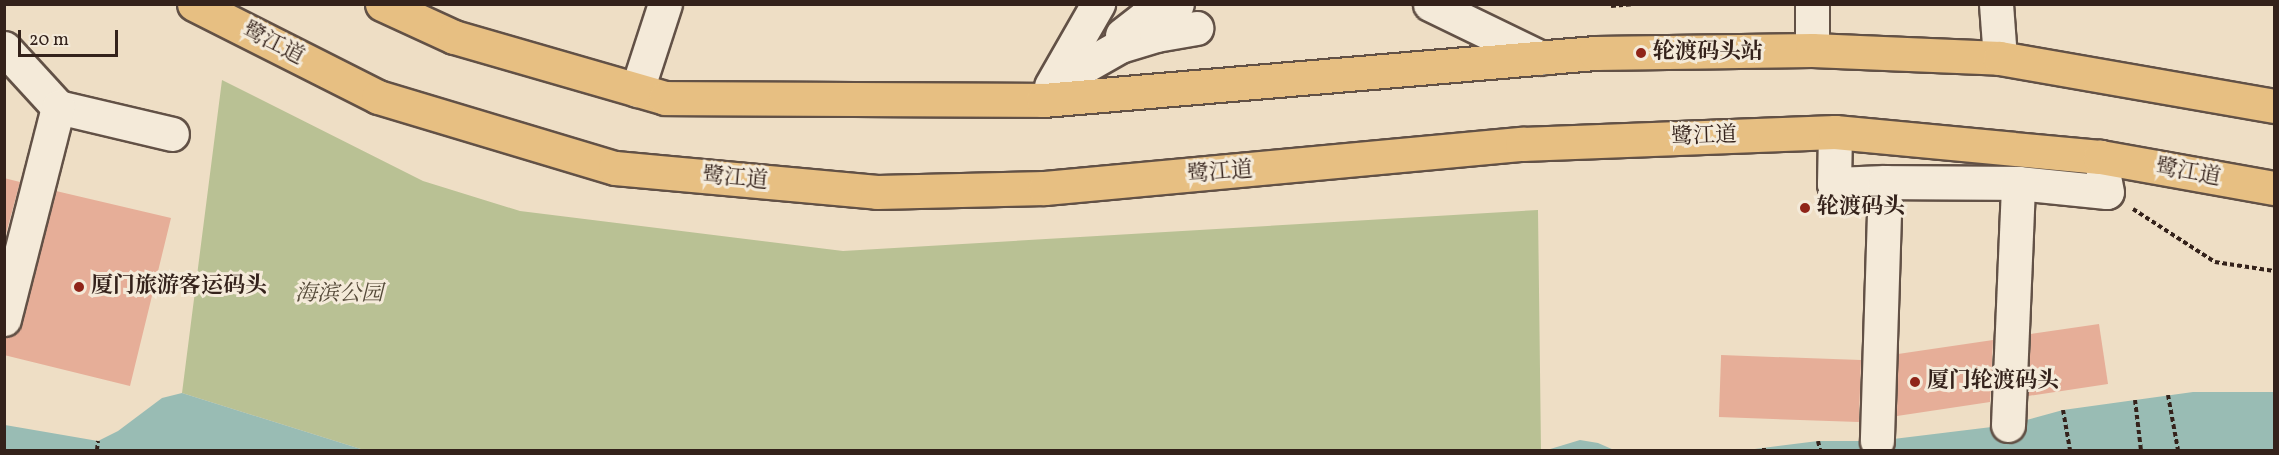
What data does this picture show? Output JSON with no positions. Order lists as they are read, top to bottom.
{
  "streets": {
    "main road": ["鹭江道"]
  },
  "parks": ["海滨公园"],
  "places": [
    "轮渡码头站",
    "轮渡码头",
    "厦门旅游客运码头",
    "厦门轮渡码头"
  ],
  "scale_bar": "20 m"
}
